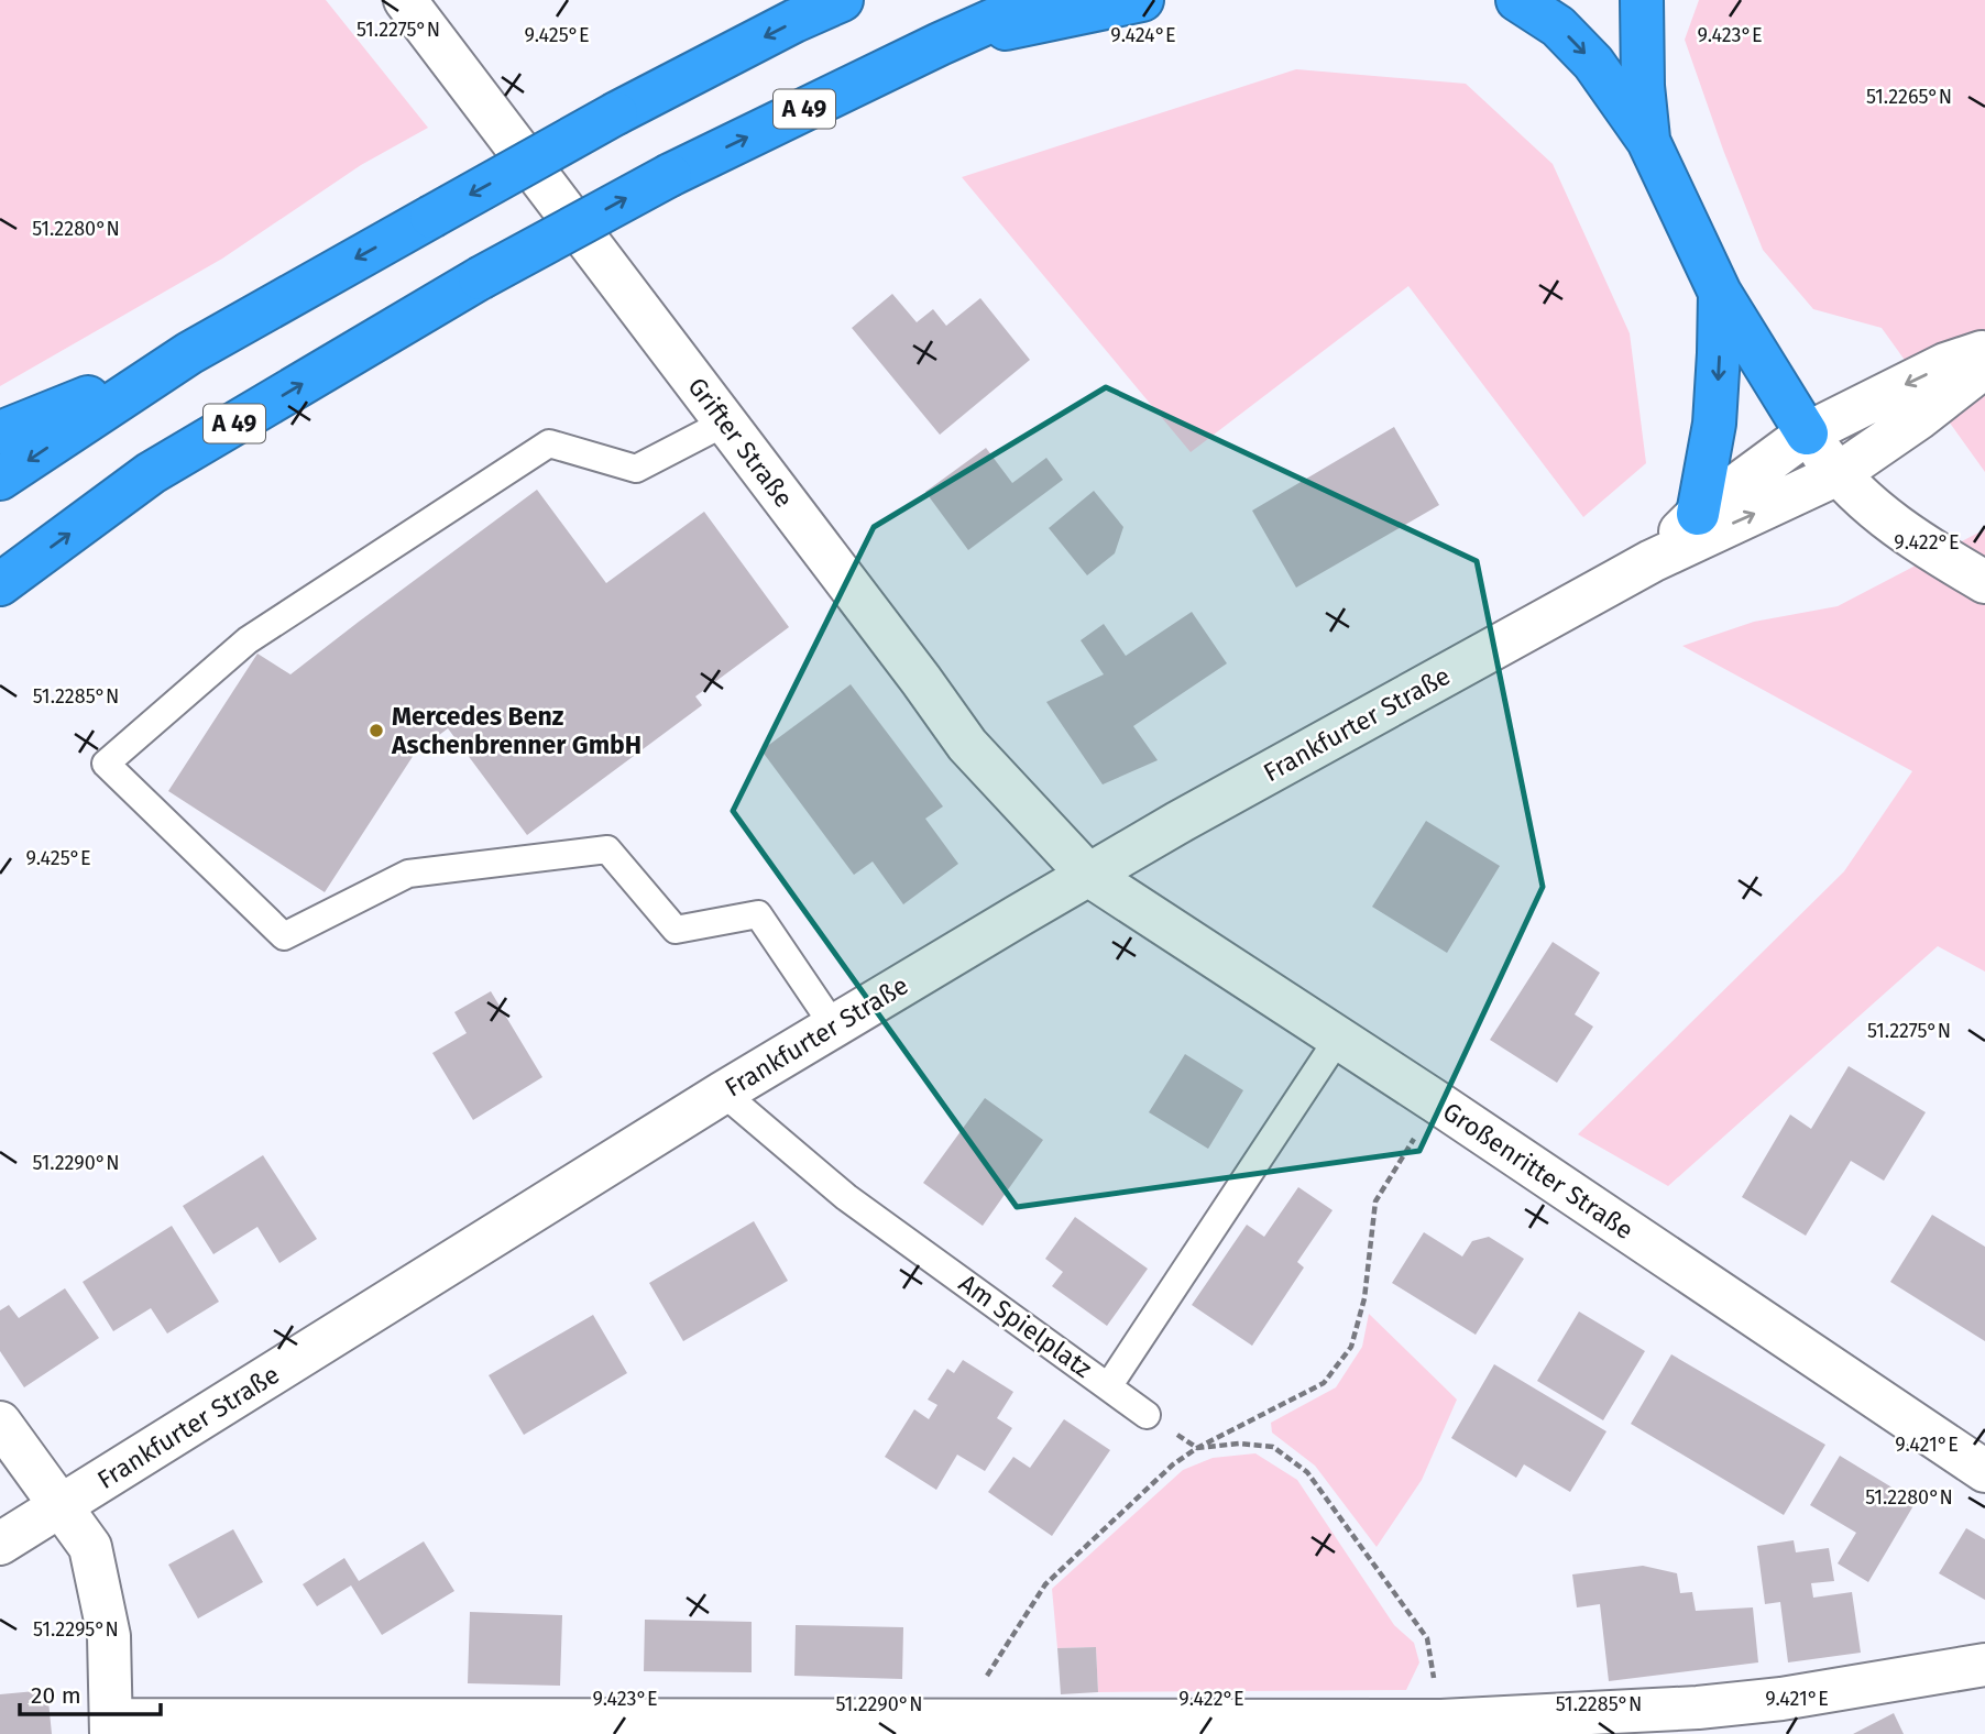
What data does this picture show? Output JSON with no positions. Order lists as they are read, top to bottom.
{
  "streets": {
    "highway": ["A 49"],
    "street": ["Grifter Straße", "Frankfurter Straße", "Großenritter Straße"],
    "lane": ["Am Spielplatz"]
  },
  "crossings": [
    ["Grifter Straße", "Frankfurter Straße"],
    ["Grifter Straße", "Großenritter Straße"],
    ["Frankfurter Straße", "Großenritter Straße"],
    ["Frankfurter Straße", "Am Spielplatz"]
  ],
  "places": ["Mercedes Benz Aschenbrenner GmbH"],
  "scale_bar": "20 m",
  "coordinates": [
    "51.2275°N",
    "9.425°E",
    "9.424°E",
    "9.423°E",
    "51.2265°N",
    "51.2280°N",
    "9.422°E",
    "51.2285°N",
    "51.2290°N",
    "9.421°E",
    "51.2295°N"
  ]
}
